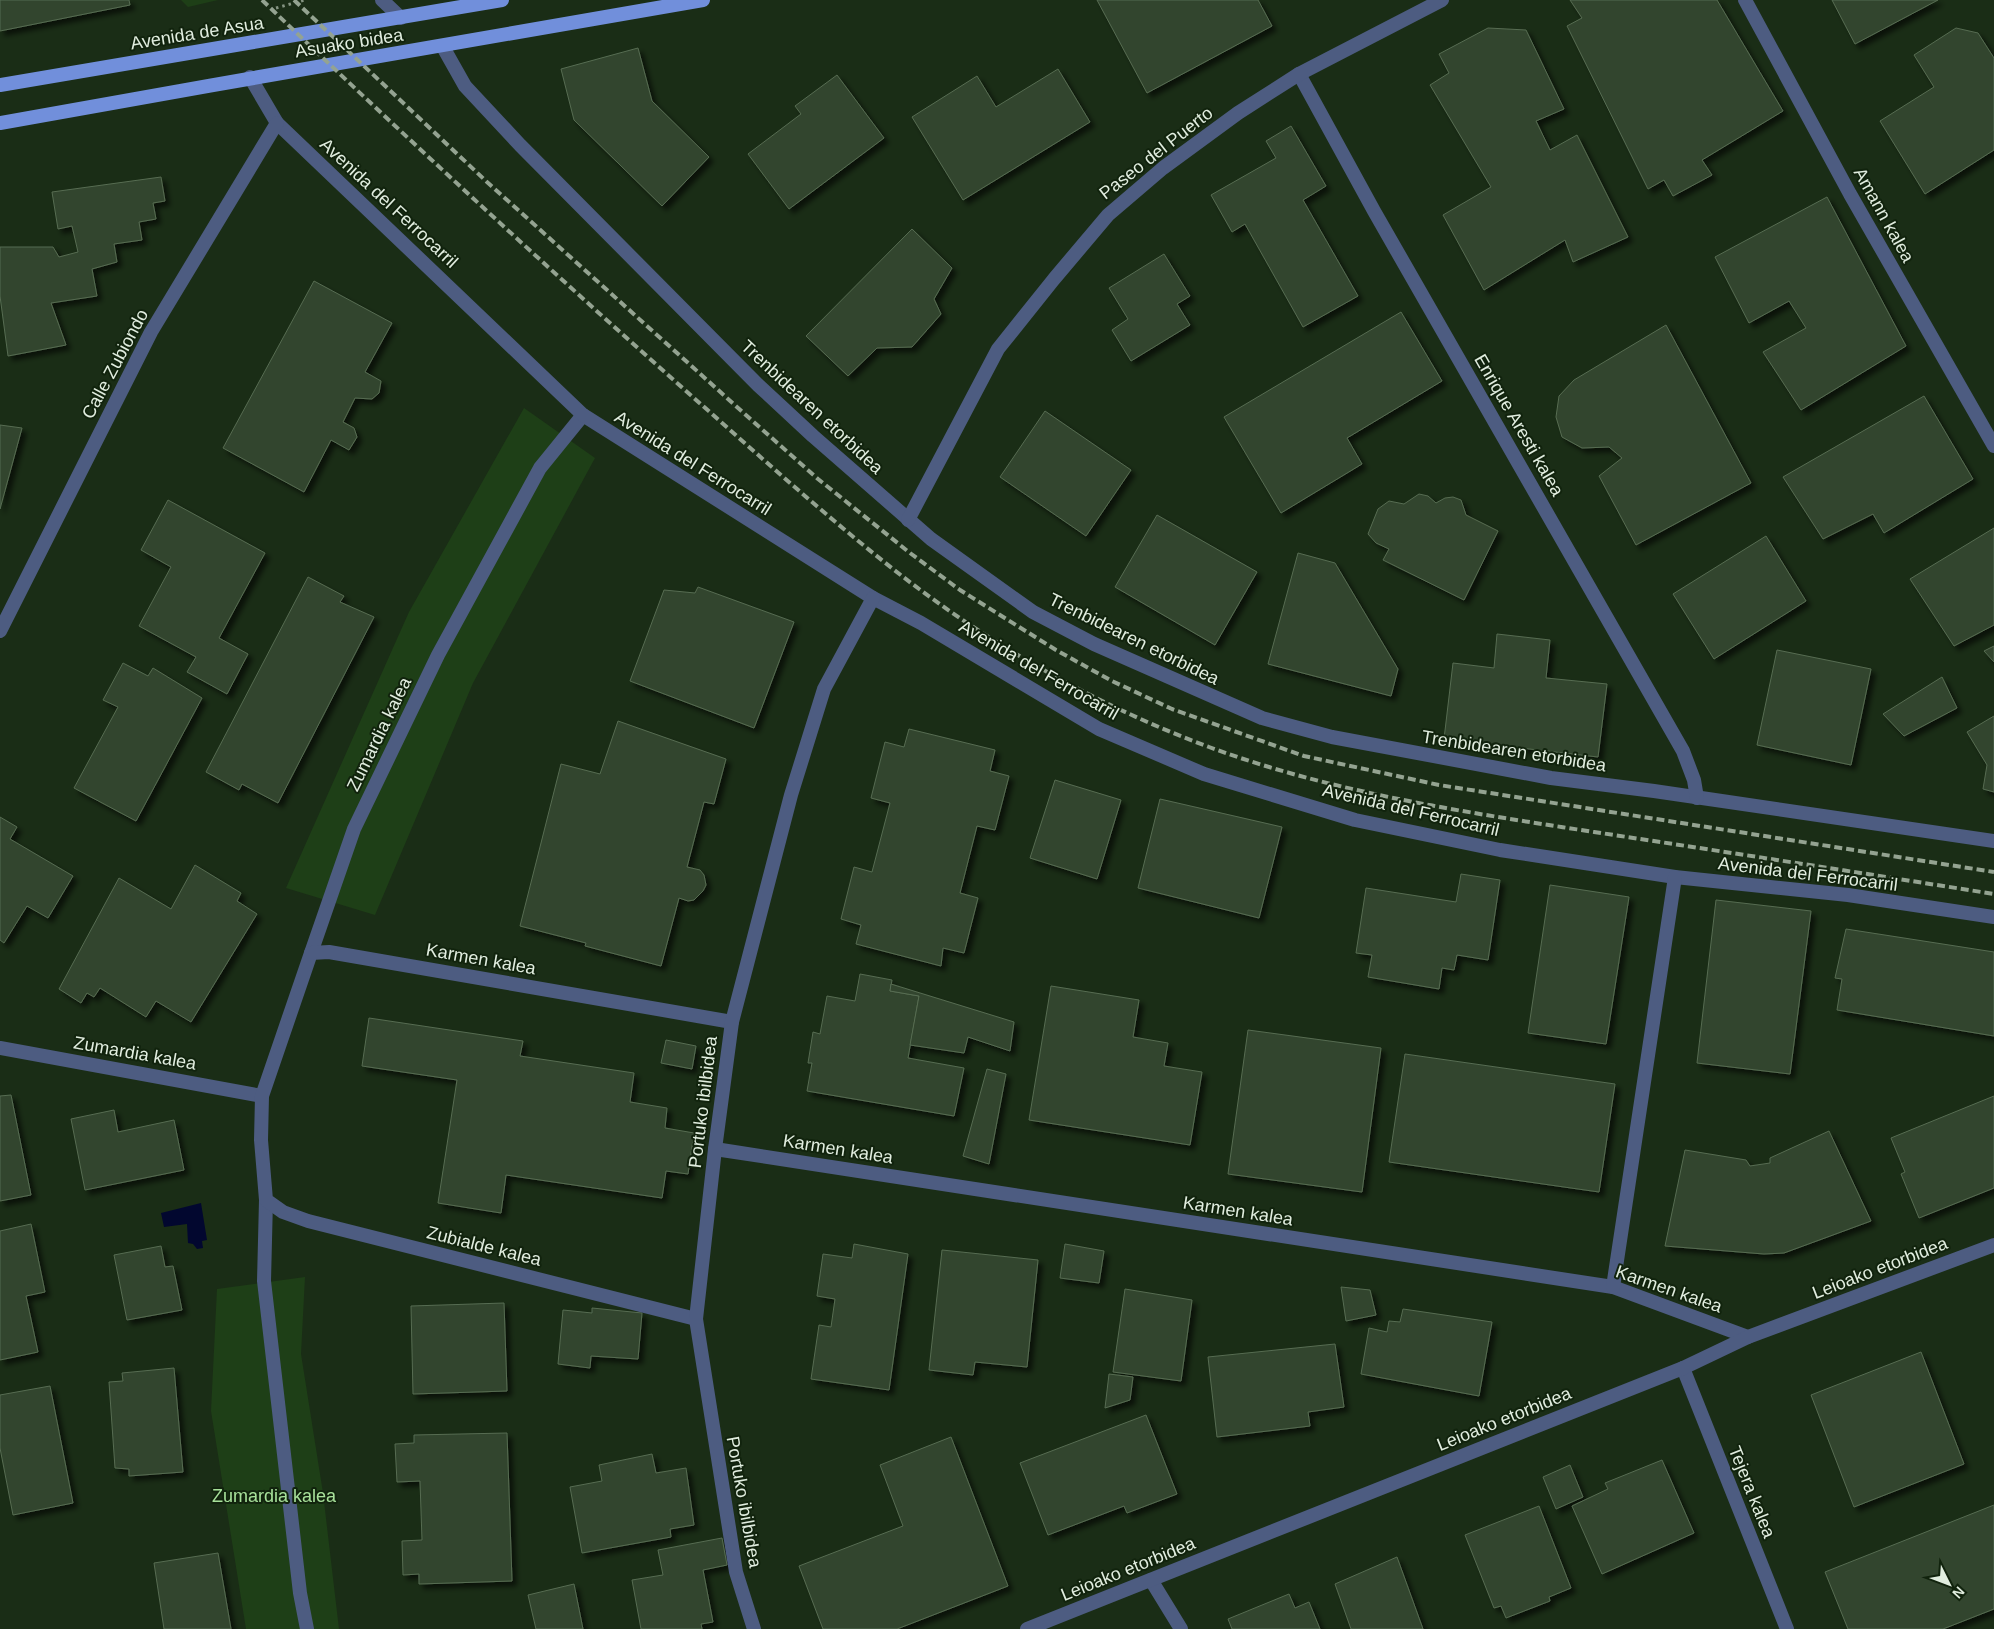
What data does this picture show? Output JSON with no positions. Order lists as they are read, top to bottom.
{
  "streets": {
    "main road": ["Avenida de Asua", "Asuako bidea"],
    "street": [
      "Paseo del Puerto",
      "Avenida del Ferrocarril",
      "Amann kalea",
      "Calle Zubiondo",
      "Trenbidearen etorbidea",
      "Enrique Aresti kalea",
      "Zumardia kalea",
      "Karmen kalea",
      "Portuko ibilbidea",
      "Zubialde kalea",
      "Leioako etorbidea",
      "Tejera kalea"
    ]
  },
  "crossings": [
    ["Avenida de Asua", "Asuako bidea"],
    ["Asuako bidea", "Avenida del Ferrocarril"],
    ["Asuako bidea", "Trenbidearen etorbidea"],
    ["Paseo del Puerto", "Trenbidearen etorbidea"],
    ["Paseo del Puerto", "Enrique Aresti kalea"],
    ["Avenida del Ferrocarril", "Calle Zubiondo"],
    ["Avenida del Ferrocarril", "Zumardia kalea"],
    ["Avenida del Ferrocarril", "Portuko ibilbidea"],
    ["Trenbidearen etorbidea", "Enrique Aresti kalea"],
    ["Zumardia kalea", "Karmen kalea"],
    ["Zumardia kalea", "Zubialde kalea"],
    ["Karmen kalea", "Portuko ibilbidea"],
    ["Karmen kalea", "Leioako etorbidea"],
    ["Portuko ibilbidea", "Zubialde kalea"],
    ["Leioako etorbidea", "Tejera kalea"]
  ],
  "parks": ["Zumardia kalea"],
  "north": "bottom right"
}
